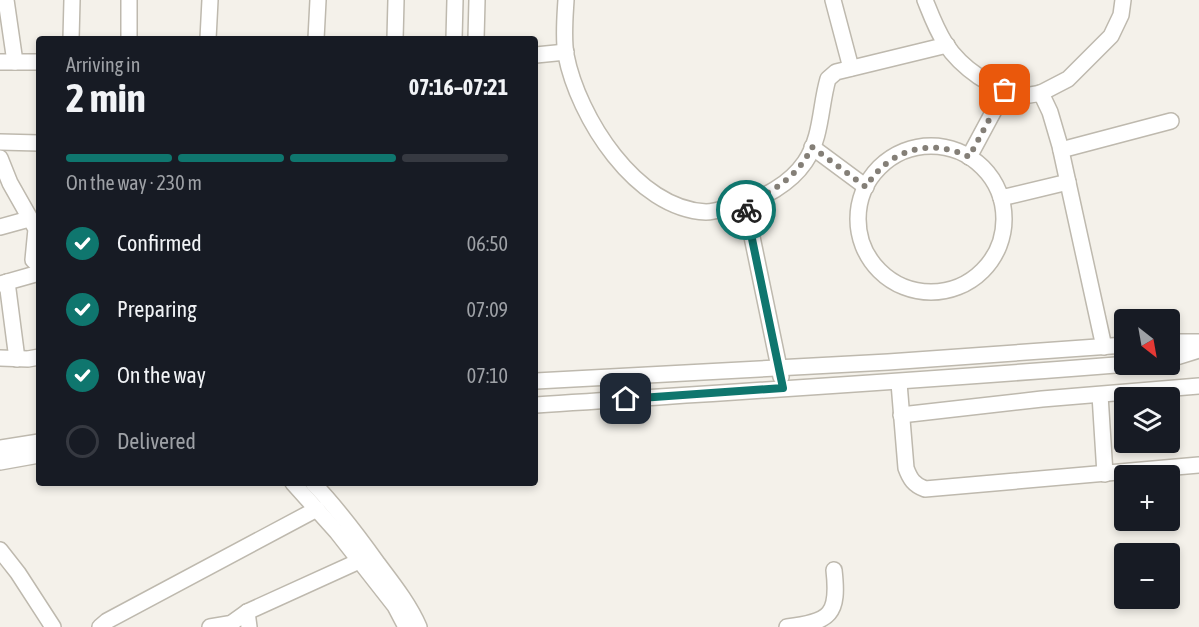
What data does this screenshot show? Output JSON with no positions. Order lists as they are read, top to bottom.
{
  "north": "bottom right",
  "page": {
    "heading": ["2 min", "Arriving in", "07:16–07:21"],
    "bar": "On the way · 230 m",
    "list": [
      ["Confirmed", "06:50"],
      ["Preparing", "07:09"],
      ["On the way", "07:10"],
      "Delivered"
    ],
    "map_buttons": ["+", "−"]
  }
}
